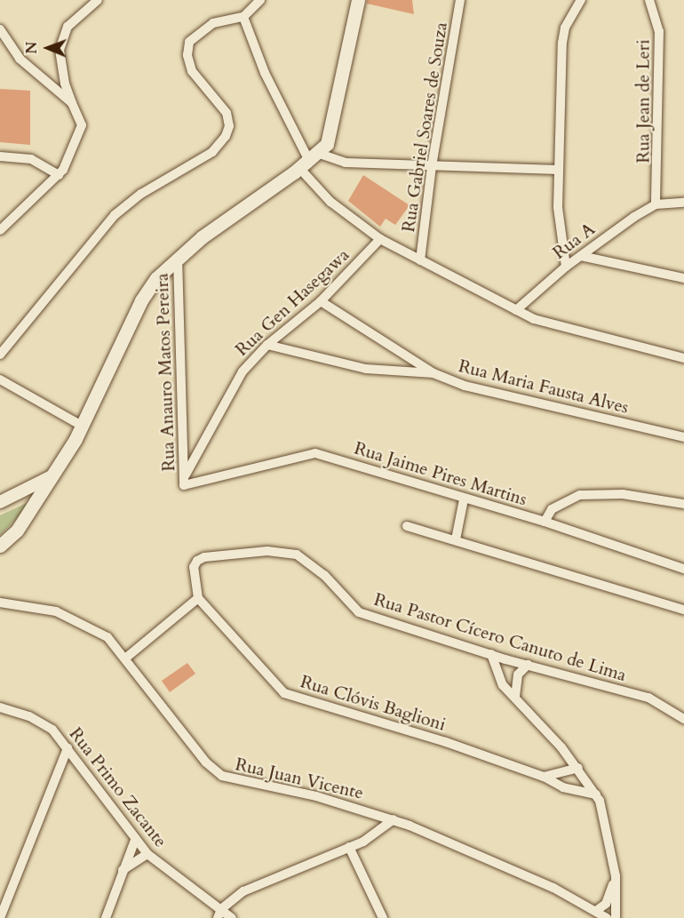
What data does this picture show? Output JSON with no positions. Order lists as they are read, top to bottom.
{
  "streets": {
    "street": [
      "Rua Jean de Leri",
      "Rua Gabriel Soares de Souza",
      "Rua A",
      "Rua Gen Hasegawa",
      "Rua Anauro Matos Pereira",
      "Rua Maria Fausta Alves",
      "Rua Jaime Pires Martins",
      "Rua Pastor Cícero Canuto de Lima",
      "Rua Clóvis Baglioni",
      "Rua Juan Vicente",
      "Rua Primo Zacante"
    ]
  },
  "crossings": [
    ["Rua Jean de Leri", "Rua A"],
    ["Rua Gen Hasegawa", "Rua Anauro Matos Pereira"],
    ["Rua Gen Hasegawa", "Rua Maria Fausta Alves"],
    ["Rua Gen Hasegawa", "Rua Jaime Pires Martins"],
    ["Rua Anauro Matos Pereira", "Rua Jaime Pires Martins"],
    ["Rua Pastor Cícero Canuto de Lima", "Rua Clóvis Baglioni"]
  ],
  "north": "left"
}
